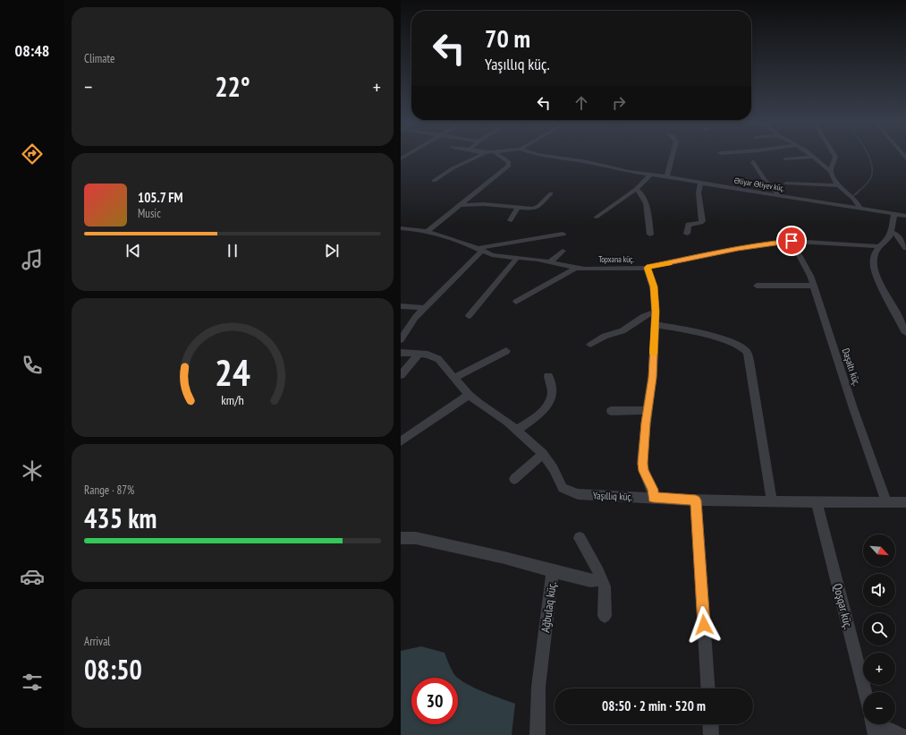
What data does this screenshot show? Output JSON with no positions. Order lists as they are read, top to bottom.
{
  "streets": {
    "street": [
      "Əliyar Əliyev küç.",
      "Topxana küç.",
      "Daşaltı küç.",
      "Yaşıllıq küç.",
      "Qoşqar küç.",
      "Ağbulaq küç."
    ]
  },
  "crossings": [
    ["Topxana küç.", "Daşaltı küç."],
    ["Daşaltı küç.", "Yaşıllıq küç."],
    ["Yaşıllıq küç.", "Qoşqar küç."]
  ],
  "north": "bottom right",
  "page": {
    "tabs": "08:48",
    "tile": [
      "Climate",
      ["Range · 87%", "435 km"],
      ["Arrival", "08:50"]
    ],
    "turn": ["70 m", "Yaşıllıq küç."],
    "heat": ["−", "22°", "+"],
    "song": ["105.7 FM", "Music"],
    "map_buttons": ["+", "−"],
    "limit": "30",
    "trip": "08:50 · 2 min · 520 m",
    "gauge": ["24", "km/h"]
  }
}
